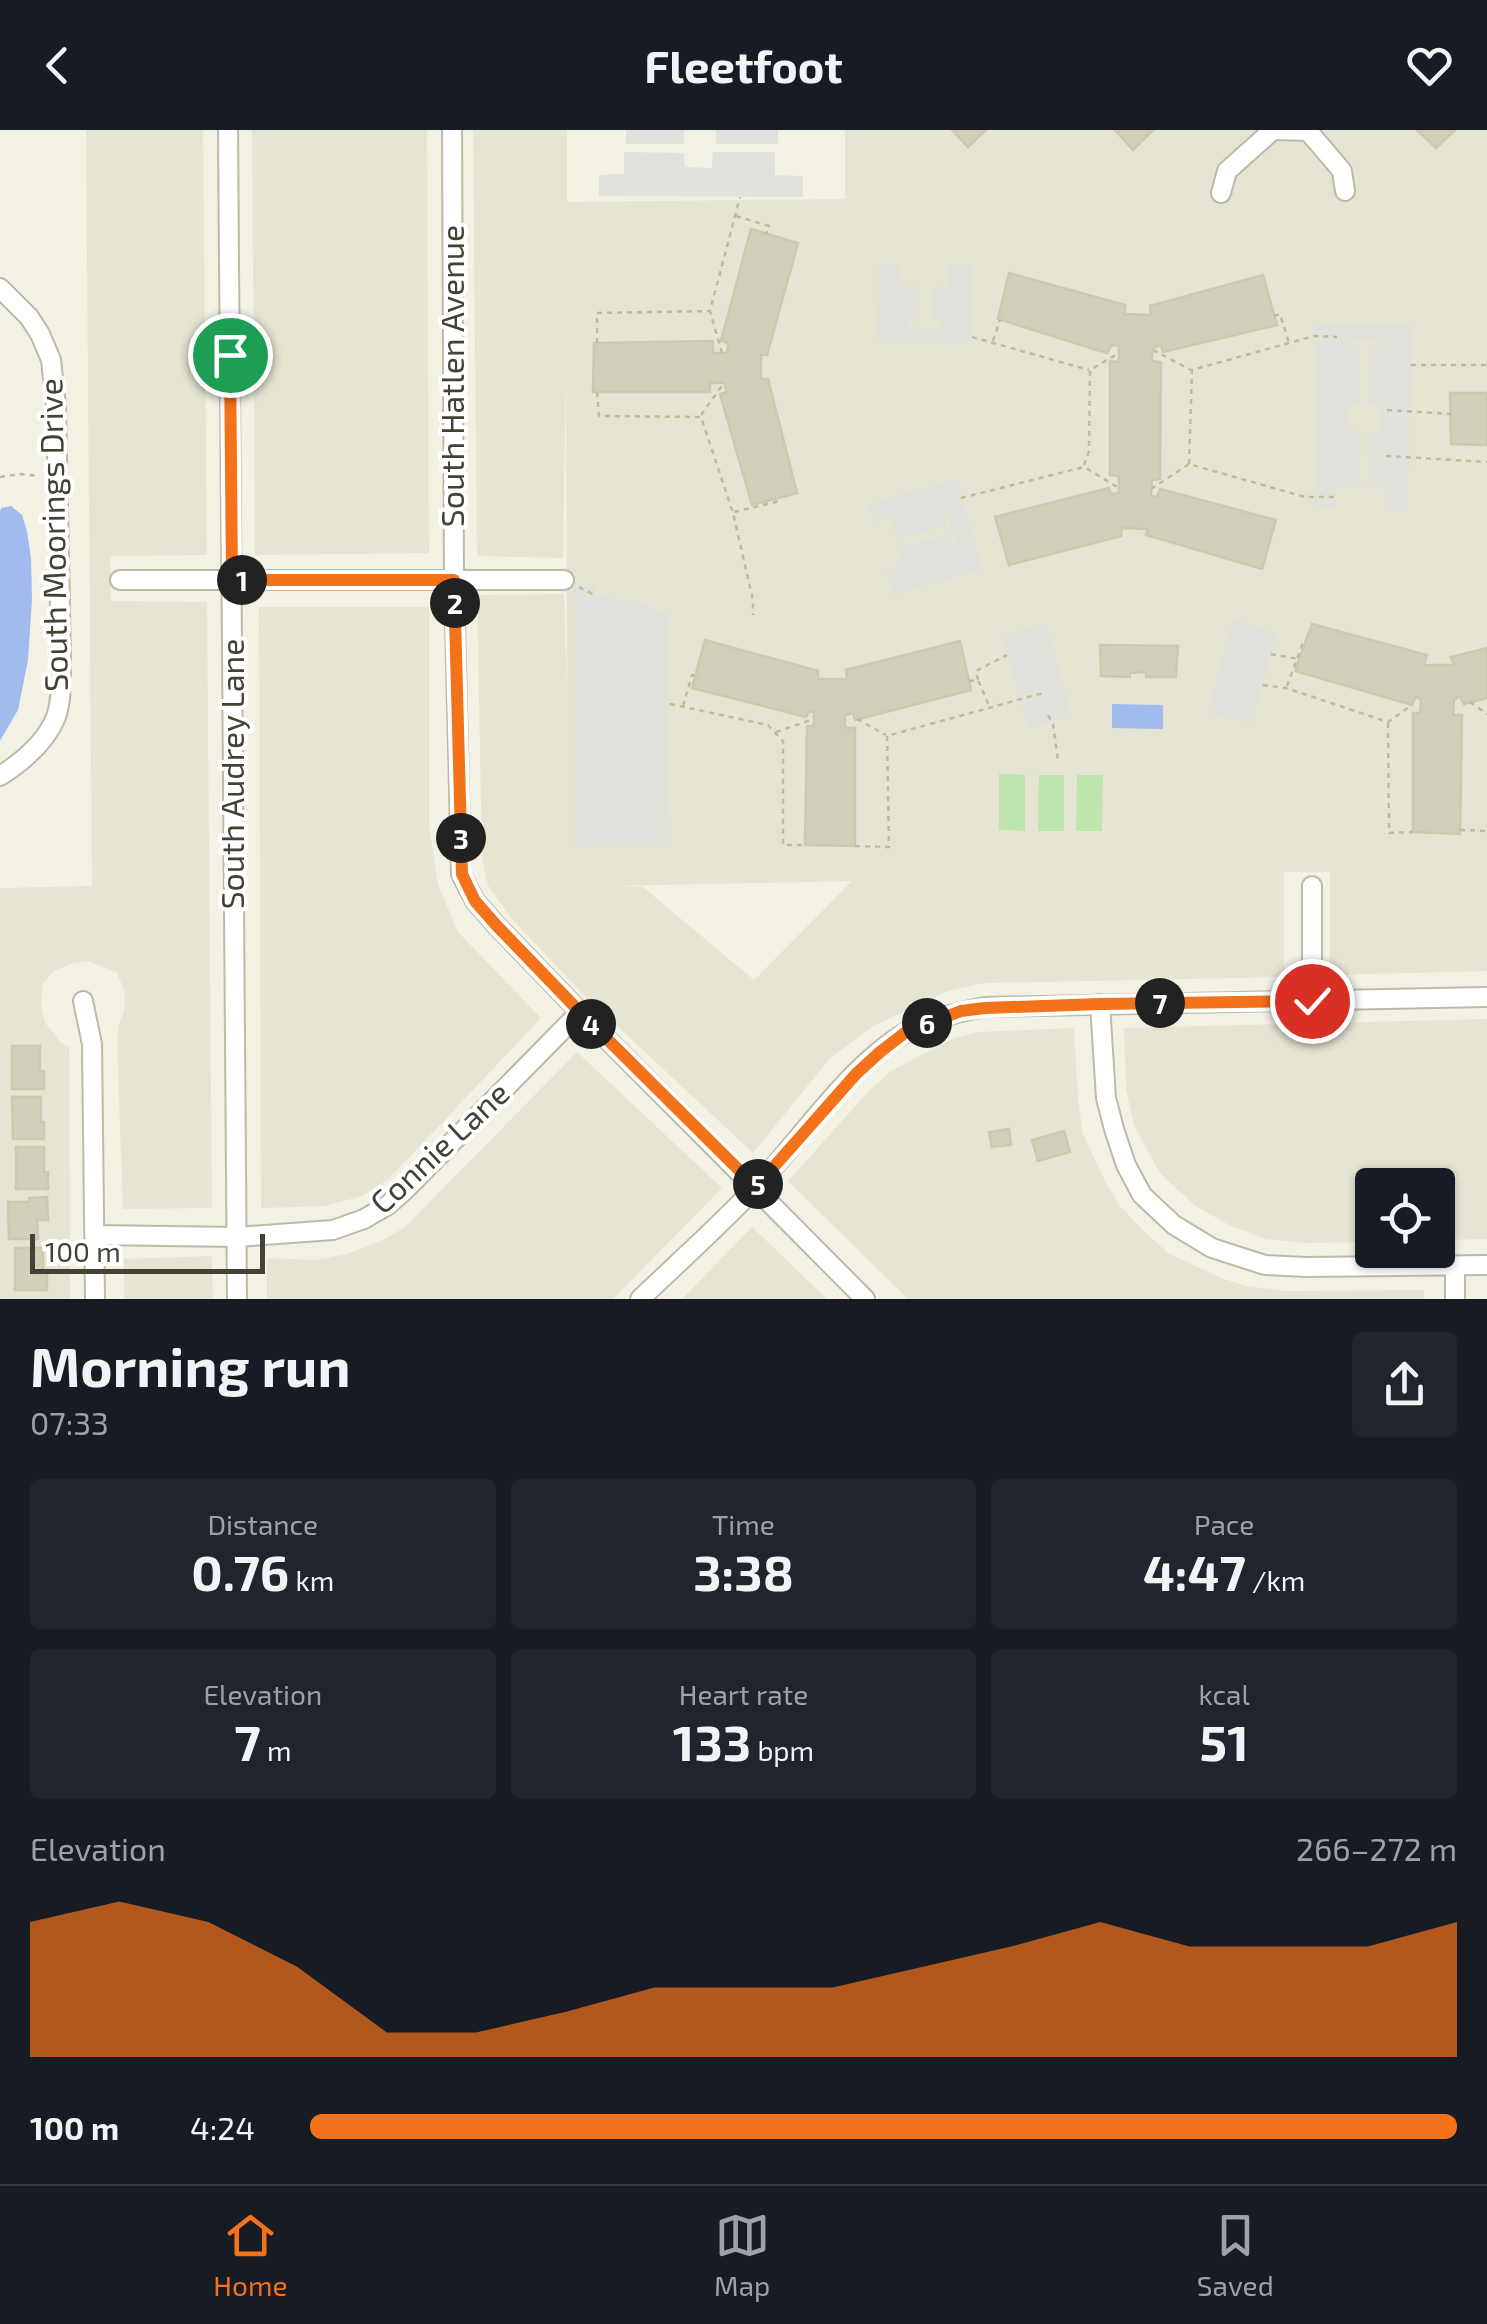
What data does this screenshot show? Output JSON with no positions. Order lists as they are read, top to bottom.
{
  "streets": {
    "street": [
      "South Hatlen Avenue",
      "South Moorings Drive",
      "South Audrey Lane",
      "Connie Lane"
    ]
  },
  "crossings": [
    ["South Hatlen Avenue", "Connie Lane"],
    ["South Audrey Lane", "Connie Lane"]
  ],
  "scale_bar": "100 m",
  "page": {
    "header": "Fleetfoot",
    "pins": [
      "1",
      "2",
      "3",
      "7",
      "6",
      "4",
      "5"
    ],
    "scale": "100 m",
    "heading": ["Morning run", "07:33"],
    "stats": [
      ["Distance", "0.76 km"],
      ["Time", "3:38"],
      ["Pace", "4:47 /km"],
      ["Elevation", "7 m"],
      ["Heart rate", "133 bpm"],
      ["kcal", "51"]
    ],
    "chart": ["Elevation", "266–272 m"],
    "list": [
      {
        "name": "100 m",
        "note": "4:24"
      }
    ],
    "tabs": ["Home", "Map", "Saved"]
  }
}
